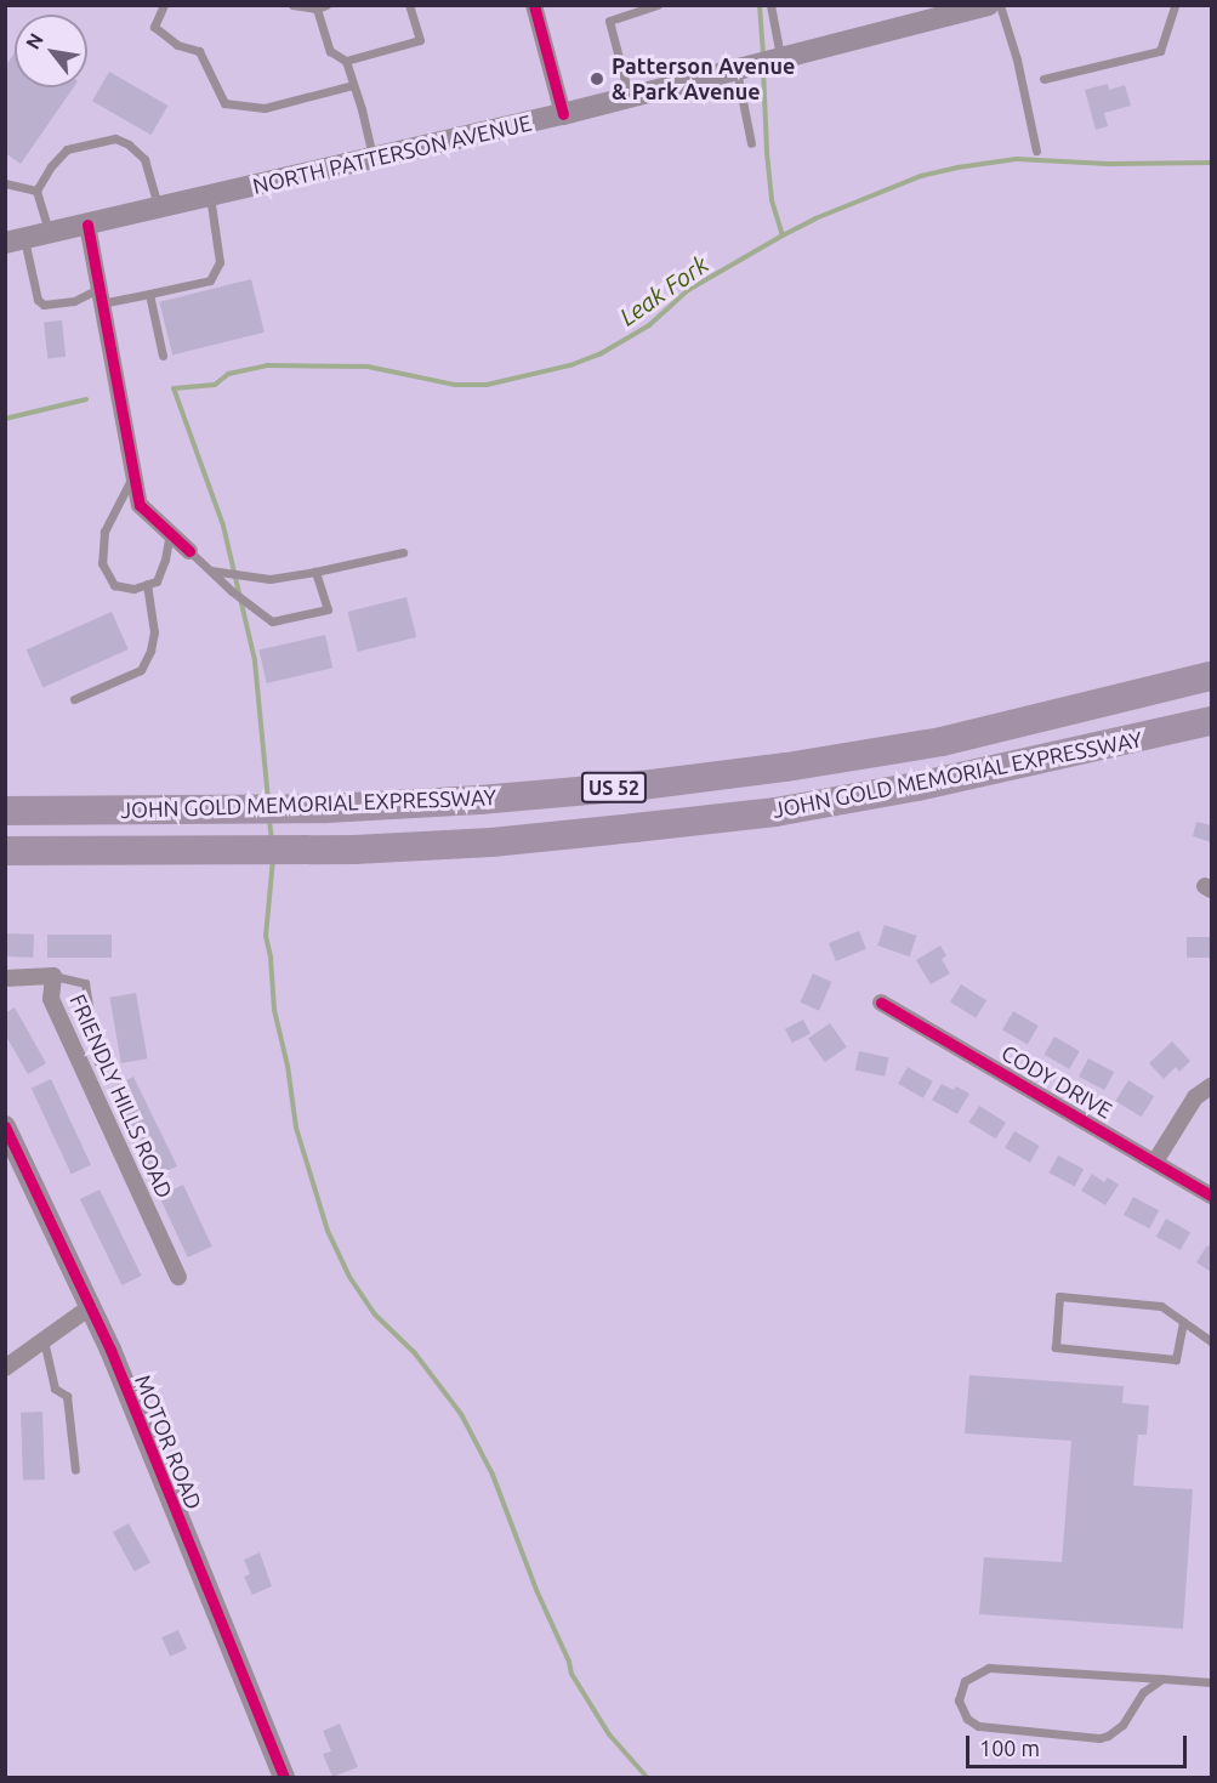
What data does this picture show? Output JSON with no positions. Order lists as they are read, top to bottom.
{
  "streets": {
    "highway": ["JOHN GOLD MEMORIAL EXPRESSWAY", "US 52"],
    "main road": ["NORTH PATTERSON AVENUE", "MOTOR ROAD"],
    "street": ["CODY DRIVE", "FRIENDLY HILLS ROAD"]
  },
  "water": ["Leak Fork"],
  "places": ["Patterson Avenue & Park Avenue"],
  "scale_bar": "100 m",
  "north": "top left"
}
